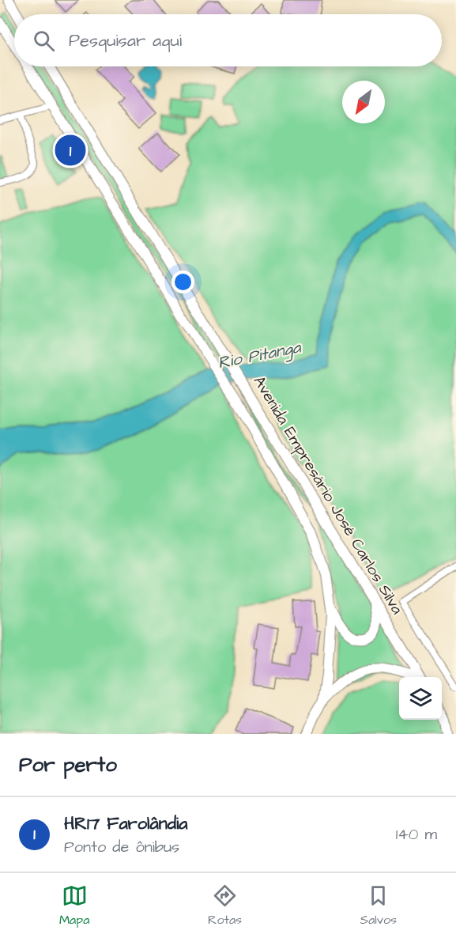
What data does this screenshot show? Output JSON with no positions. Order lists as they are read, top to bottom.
{
  "streets": {
    "main road": ["Avenida Empresário José Carlos Silva"]
  },
  "water": ["Rio Pitanga"],
  "north": "bottom left",
  "page": {
    "search": "Pesquisar aqui",
    "pins": "1",
    "heading": "Por perto",
    "list": [
      {
        "mark": "1",
        "name": "HR17 Farolândia",
        "note": "Ponto de ônibus",
        "value": "140 m"
      }
    ],
    "nav": ["Mapa", "Rotas", "Salvos"]
  }
}
